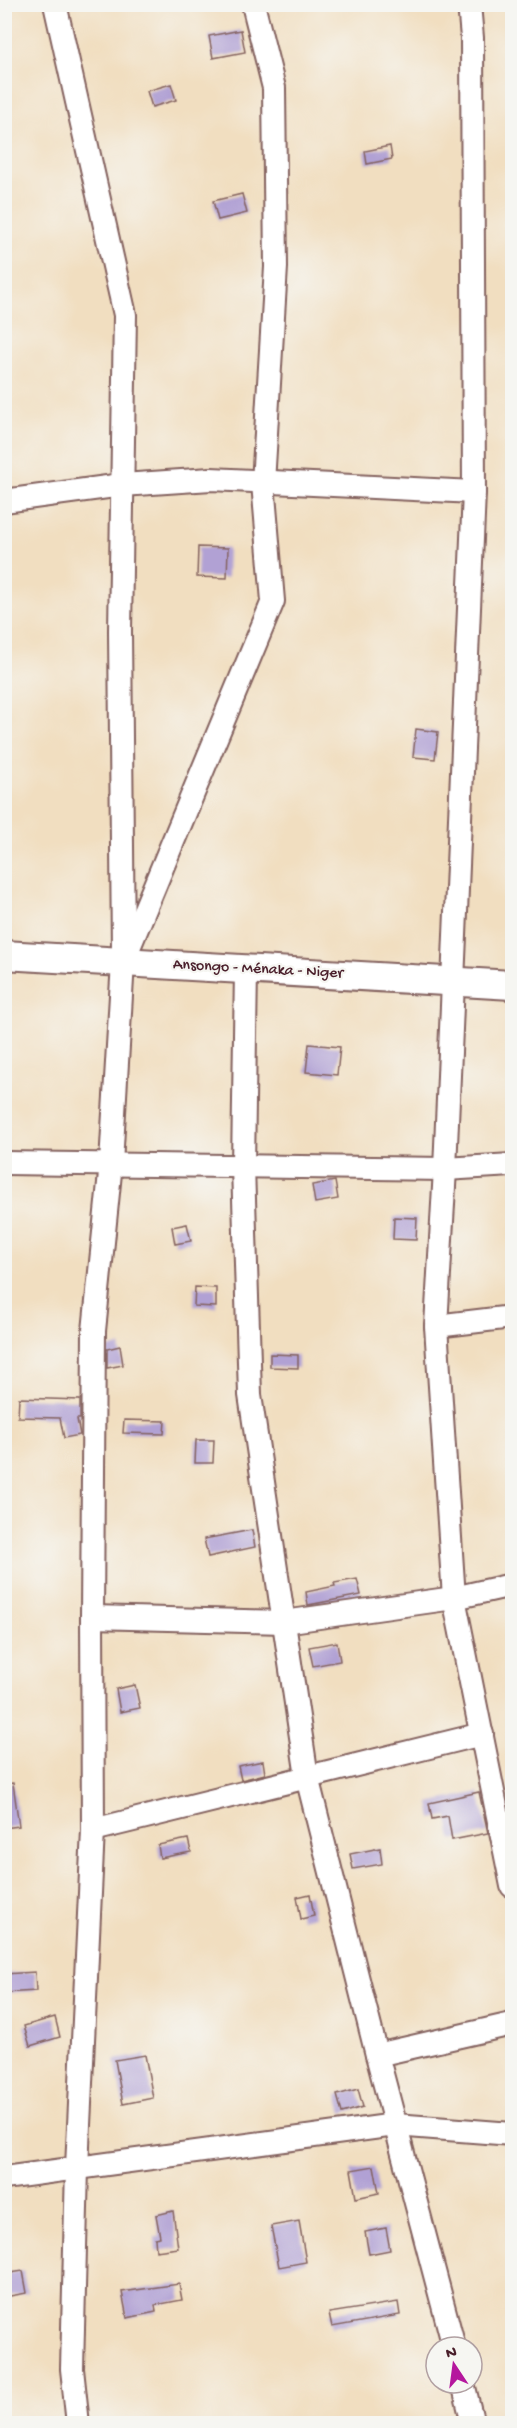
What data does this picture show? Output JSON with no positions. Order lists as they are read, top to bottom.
{
  "streets": {
    "main road": ["Ansongo - Ménaka - Niger"]
  },
  "north": "top"
}
